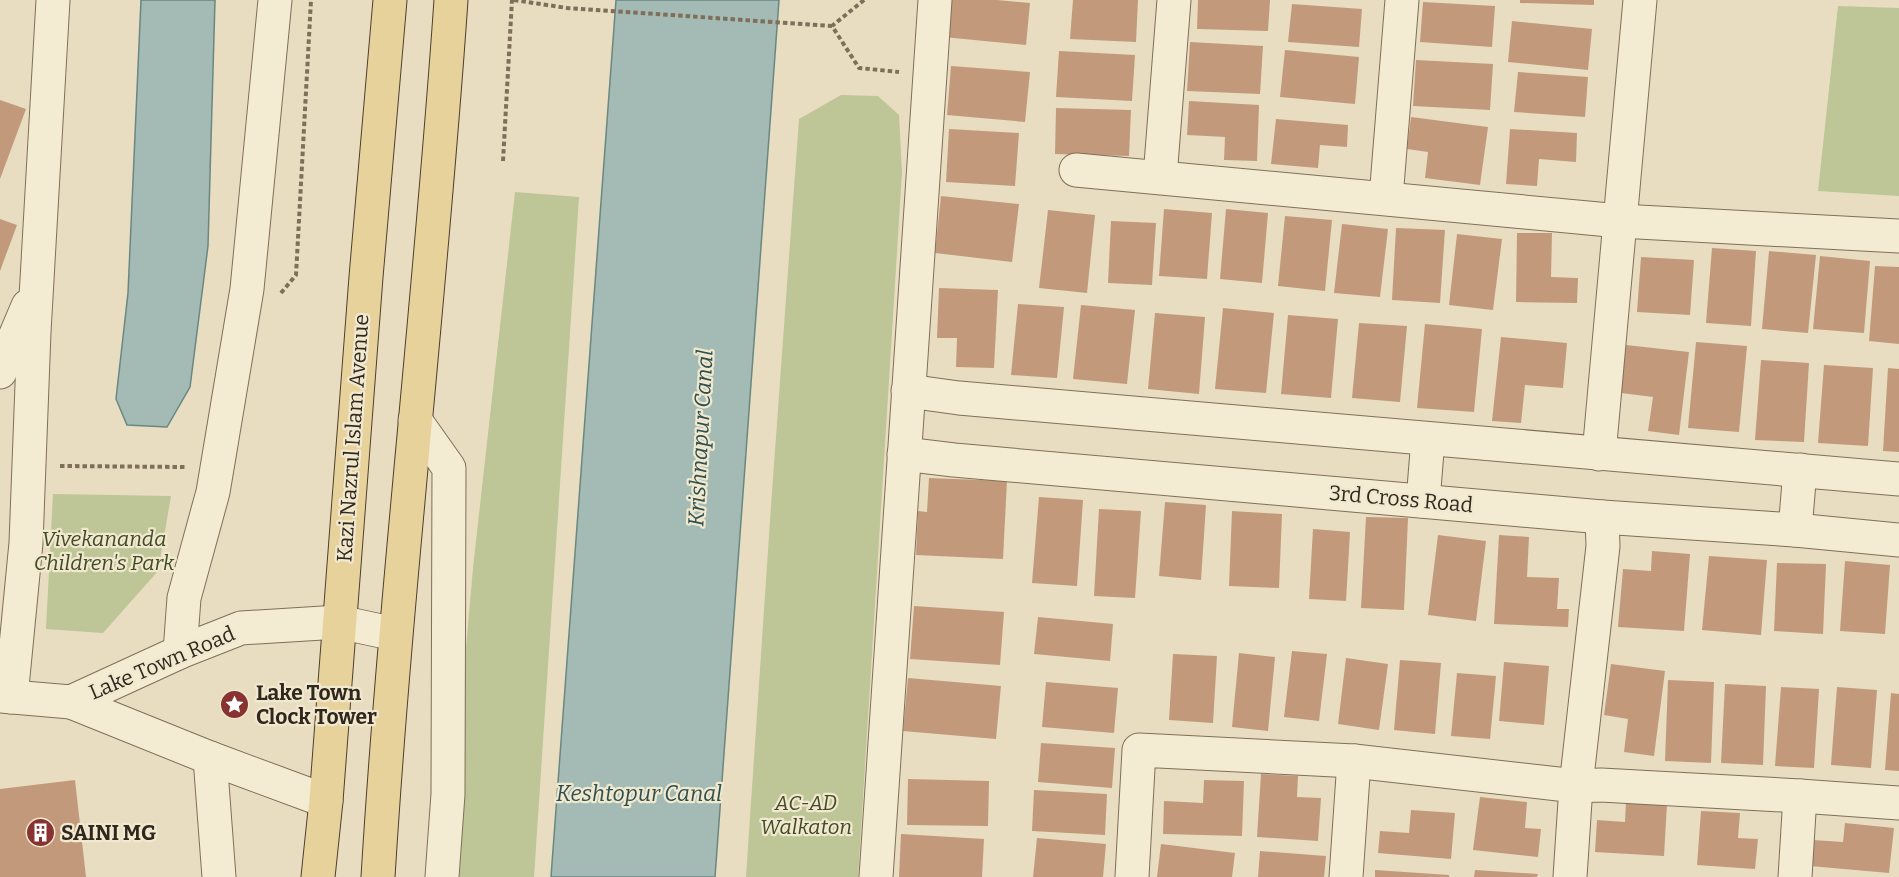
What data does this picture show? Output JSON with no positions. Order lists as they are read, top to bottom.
{
  "streets": {
    "main road": ["Kazi Nazrul Islam Avenue"],
    "street": ["3rd Cross Road", "Lake Town Road"]
  },
  "crossings": [
    ["Kazi Nazrul Islam Avenue", "Lake Town Road"]
  ],
  "water": ["Krishnapur Canal", "Keshtopur Canal"],
  "parks": ["Vivekananda Children's Park", "AC-AD Walkaton"],
  "places": {
    "place": ["Lake Town Clock Tower"],
    "building": ["SAINI MG"]
  }
}
